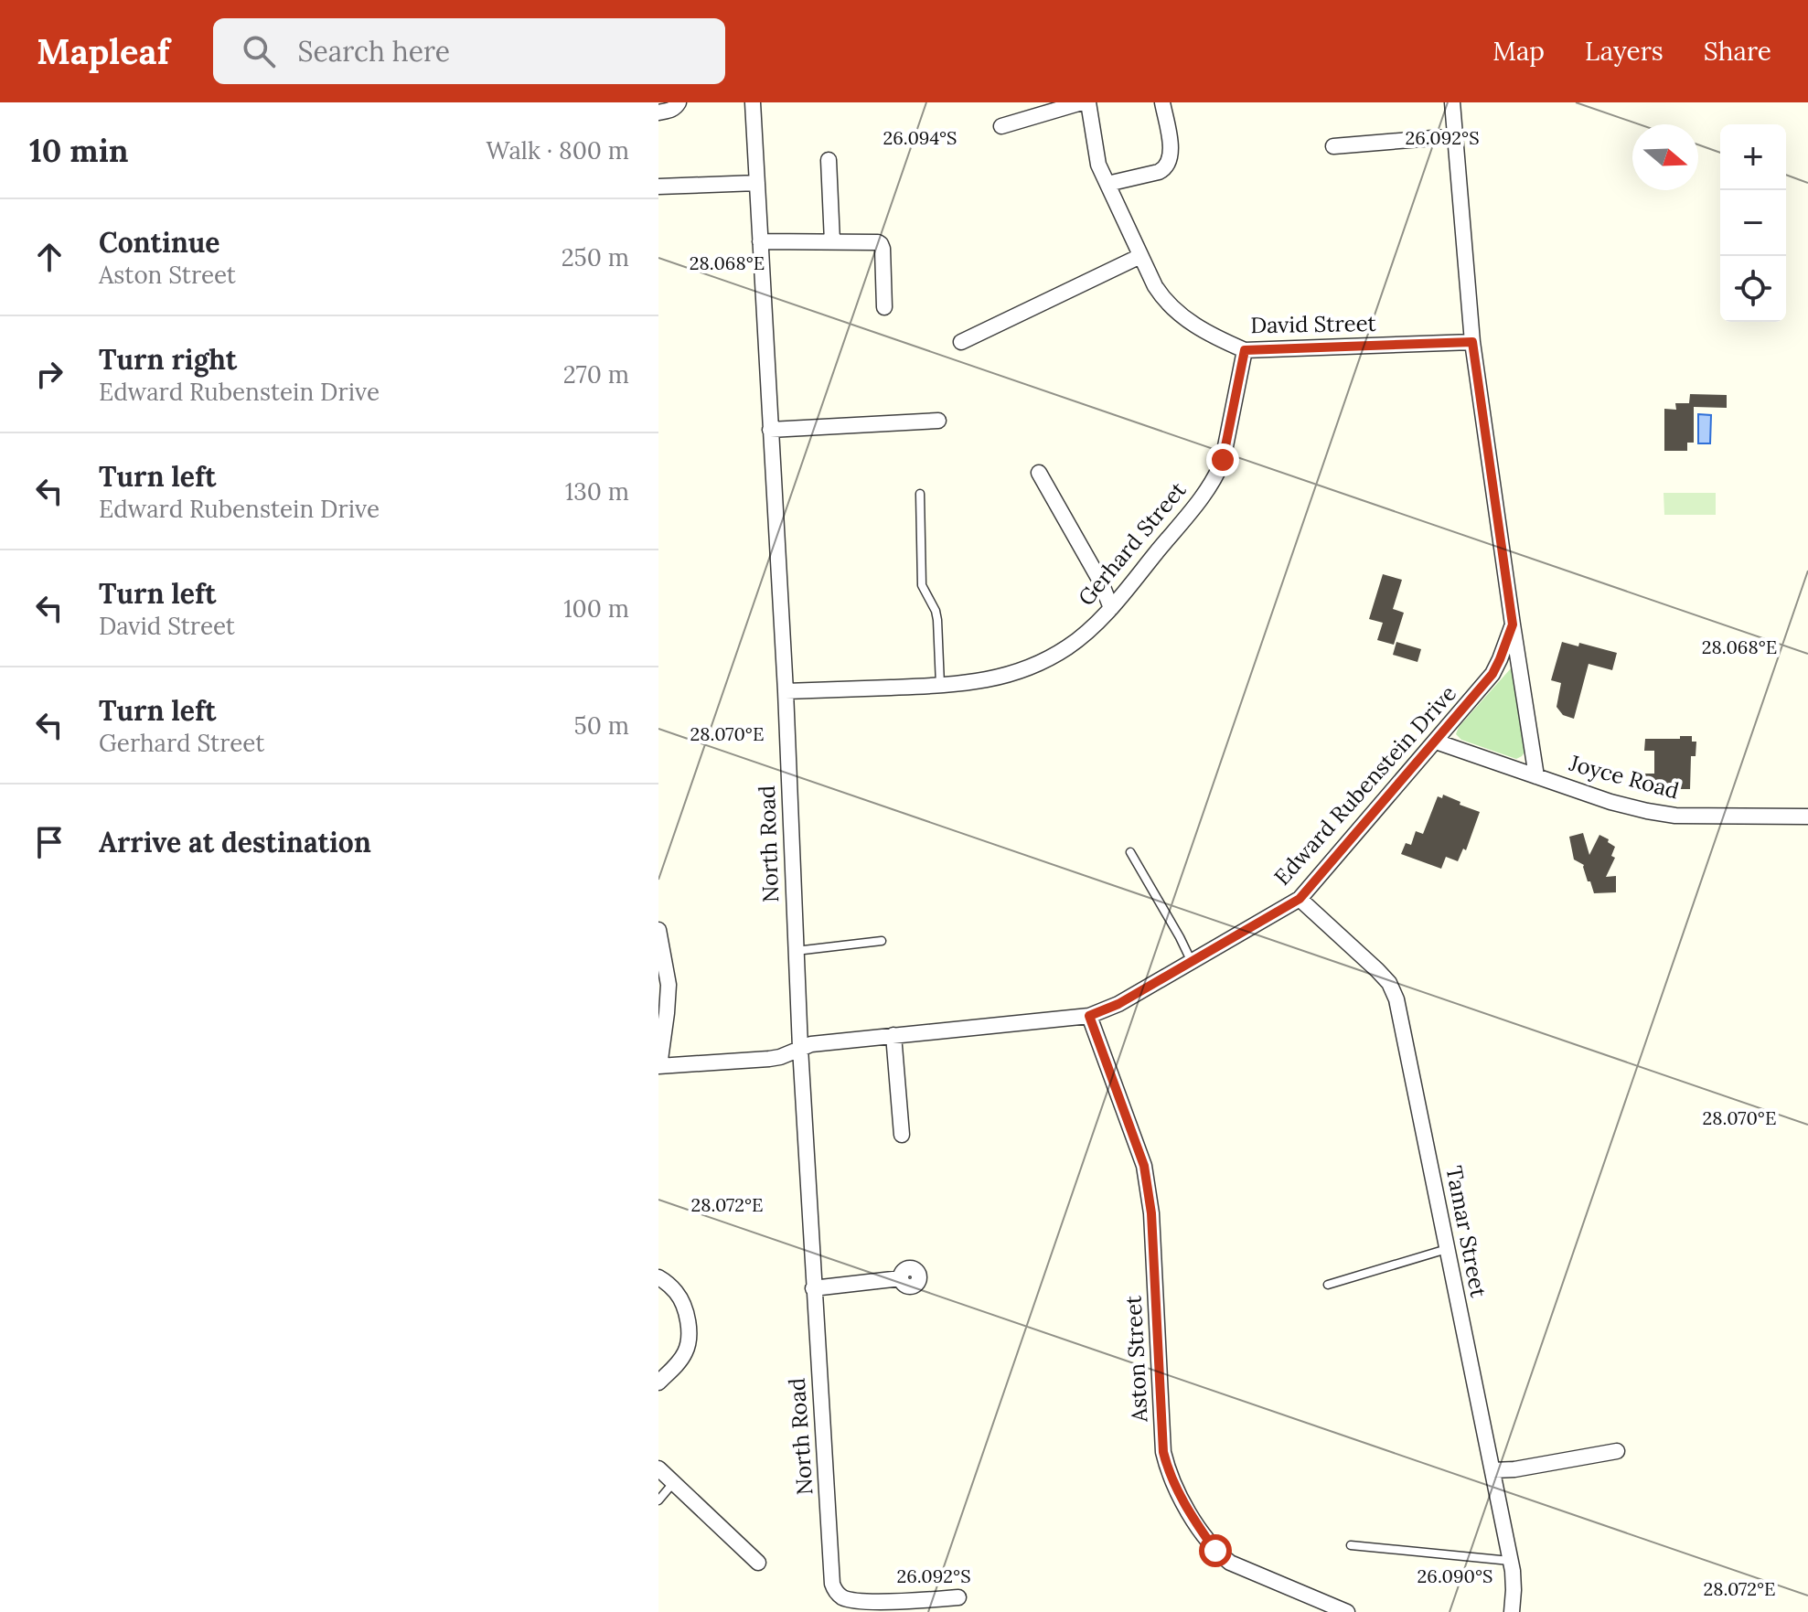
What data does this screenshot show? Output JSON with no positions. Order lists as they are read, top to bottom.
{
  "streets": {
    "street": [
      "David Street",
      "Gerhard Street",
      "Joyce Road",
      "Edward Rubenstein Drive",
      "North Road",
      "Tamar Street",
      "Aston Street"
    ]
  },
  "crossings": [
    ["David Street", "Gerhard Street"],
    ["David Street", "Edward Rubenstein Drive"],
    ["Gerhard Street", "North Road"],
    ["Joyce Road", "Edward Rubenstein Drive"],
    ["Edward Rubenstein Drive", "North Road"],
    ["Edward Rubenstein Drive", "Tamar Street"],
    ["Edward Rubenstein Drive", "Aston Street"]
  ],
  "north": "right",
  "page": {
    "header": "Mapleaf",
    "search": "Search here",
    "nav": ["Map", "Layers", "Share"],
    "heading": ["10 min", "Walk · 800 m"],
    "map_buttons": ["+", "−"],
    "list": [
      ["Continue", "Aston Street", "250 m"],
      ["Turn right", "Edward Rubenstein Drive", "270 m"],
      ["Turn left", "Edward Rubenstein Drive", "130 m"],
      ["Turn left", "David Street", "100 m"],
      ["Turn left", "Gerhard Street", "50 m"],
      "Arrive at destination"
    ]
  },
  "coordinates": [
    "26.092°S",
    "26.094°S",
    "28.068°E",
    "28.070°E",
    "28.072°E",
    "26.090°S"
  ]
}
